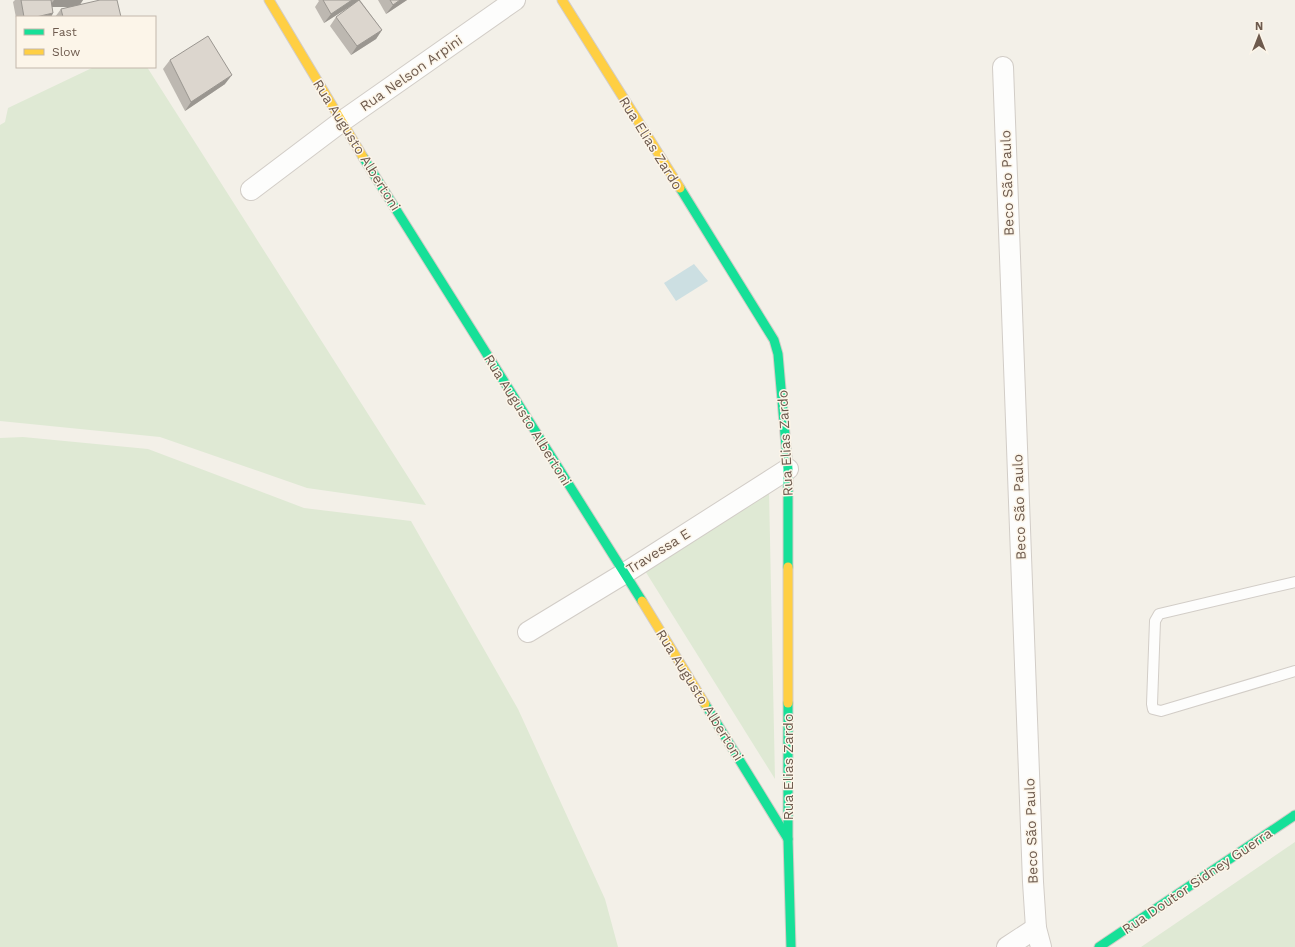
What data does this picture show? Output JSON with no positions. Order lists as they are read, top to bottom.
{
  "streets": {
    "street": [
      "Rua Nelson Arpini",
      "Rua Elias Zardo",
      "Rua Augusto Albertoni",
      "Beco São Paulo",
      "Travessa E",
      "Rua Doutor Sidney Guerra"
    ]
  },
  "crossings": [
    ["Rua Nelson Arpini", "Rua Augusto Albertoni"],
    ["Rua Elias Zardo", "Rua Augusto Albertoni"],
    ["Rua Elias Zardo", "Travessa E"],
    ["Rua Augusto Albertoni", "Travessa E"]
  ],
  "legend": ["Fast", "Slow"],
  "north": "top"
}
